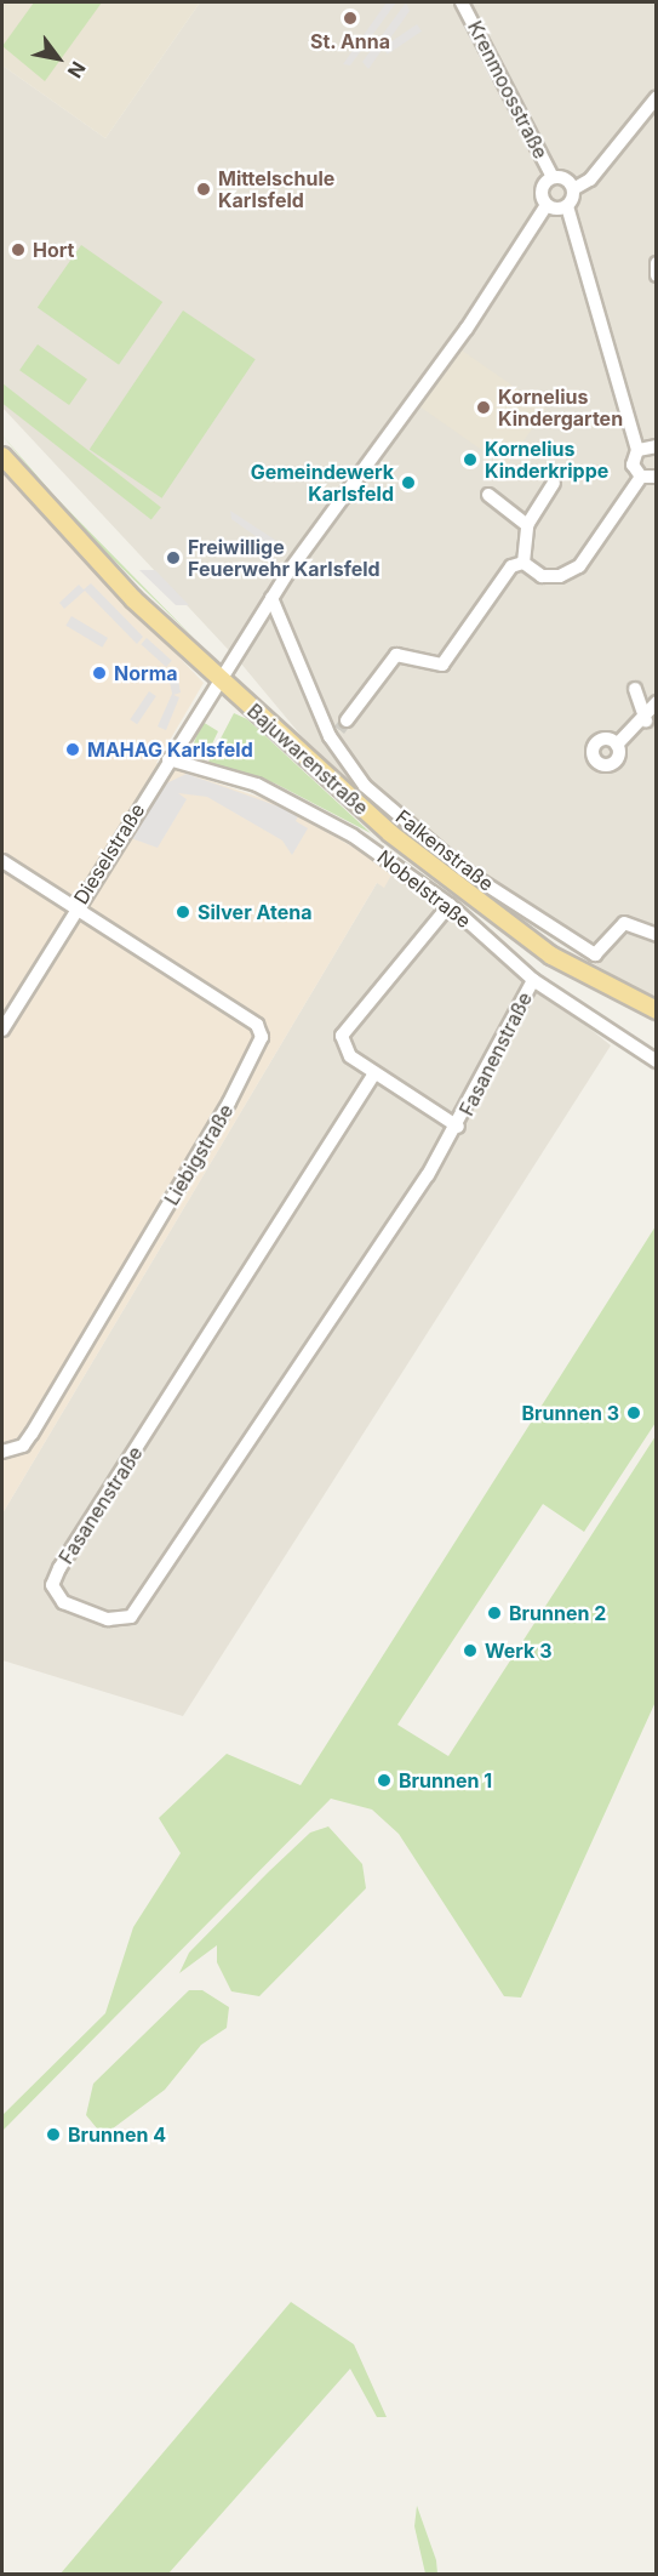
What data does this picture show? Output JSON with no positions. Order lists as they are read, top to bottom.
{
  "streets": {
    "main road": ["Bajuwarenstraße"],
    "street": [
      "Krenmoosstraße",
      "Falkenstraße",
      "Dieselstraße",
      "Nobelstraße",
      "Fasanenstraße",
      "Liebigstraße"
    ]
  },
  "crossings": [
    ["Bajuwarenstraße", "Dieselstraße"],
    ["Dieselstraße", "Nobelstraße"],
    ["Dieselstraße", "Liebigstraße"],
    ["Nobelstraße", "Fasanenstraße"]
  ],
  "places": [
    "St. Anna",
    "Mittelschule Karlsfeld",
    "Hort",
    "Kornelius Kindergarten",
    "Kornelius Kinderkrippe",
    "Gemeindewerk Karlsfeld",
    "Freiwillige Feuerwehr Karlsfeld",
    "Norma",
    "MAHAG Karlsfeld",
    "Silver Atena",
    "Brunnen 3",
    "Brunnen 2",
    "Werk 3",
    "Brunnen 1",
    "Brunnen 4"
  ],
  "north": "bottom right"
}
